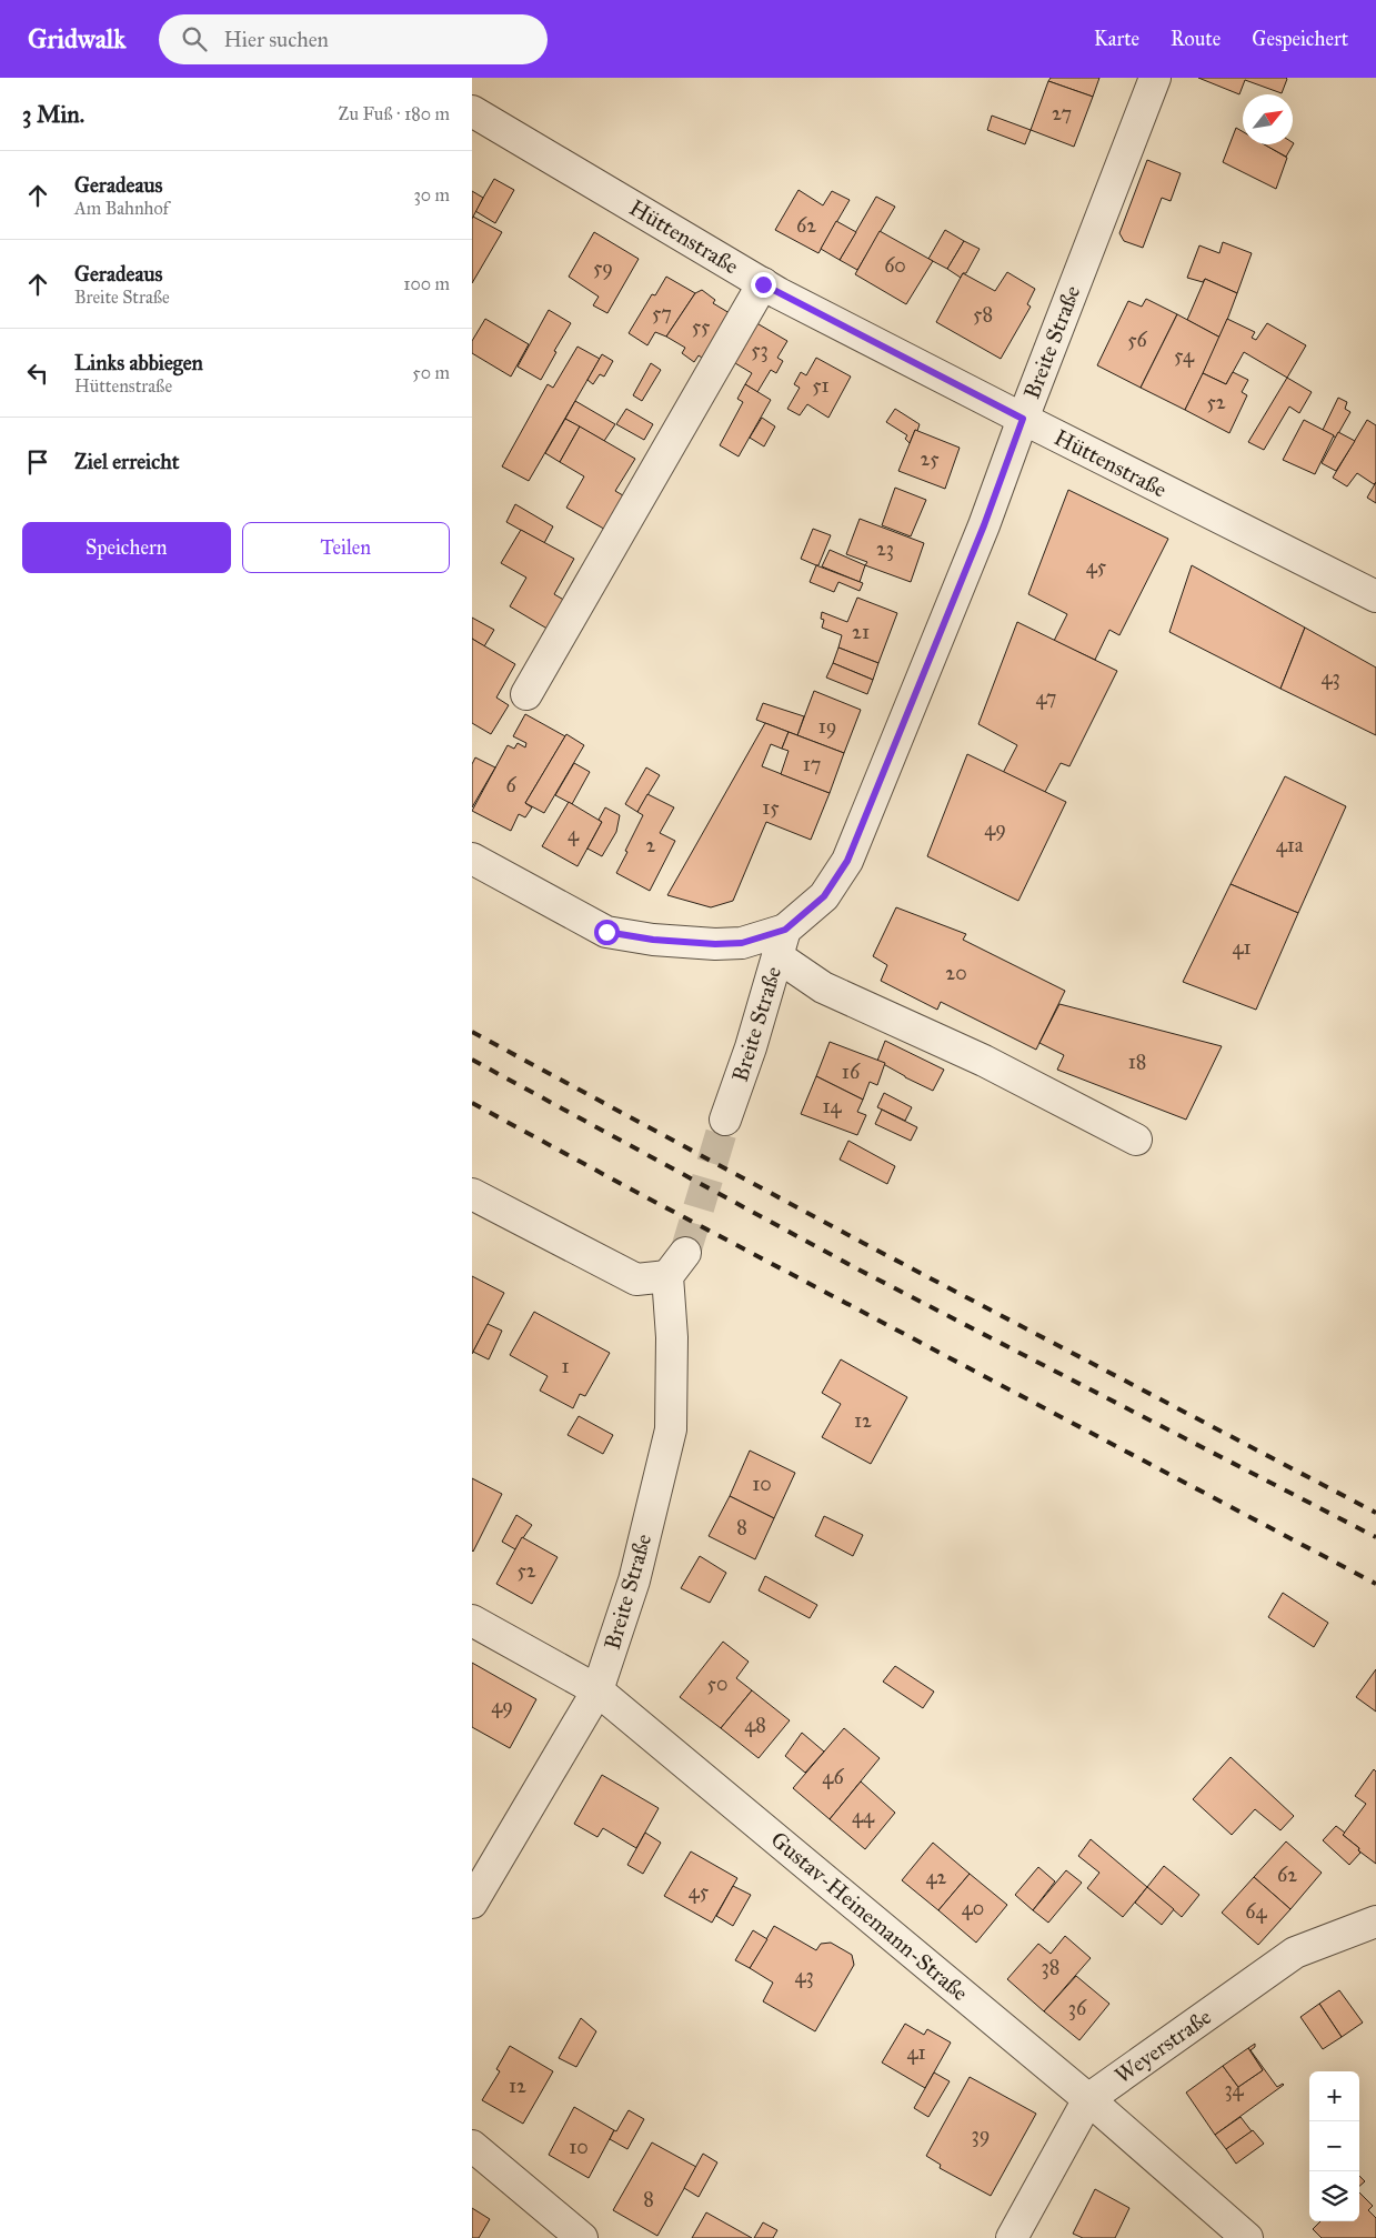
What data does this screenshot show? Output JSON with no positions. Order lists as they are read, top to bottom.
{
  "streets": {
    "street": [
      "Hüttenstraße",
      "Breite Straße",
      "Gustav-Heinemann-Straße",
      "Weyerstraße"
    ]
  },
  "crossings": [
    ["Hüttenstraße", "Breite Straße"],
    ["Breite Straße", "Gustav-Heinemann-Straße"],
    ["Gustav-Heinemann-Straße", "Weyerstraße"]
  ],
  "house_numbers": [
    "27",
    "62",
    "60",
    "59",
    "57",
    "58",
    "55",
    "56",
    "53",
    "54",
    "51",
    "52",
    "25",
    "23",
    "45",
    "21",
    "43",
    "47",
    "19",
    "17",
    "6",
    "15",
    "49",
    "4",
    "2",
    "41a",
    "41",
    "20",
    "18",
    "16",
    "14",
    "1",
    "12",
    "10",
    "8",
    "52",
    "50",
    "49",
    "48",
    "46",
    "44",
    "62",
    "42",
    "45",
    "40",
    "64",
    "38",
    "43",
    "36",
    "41",
    "12",
    "34",
    "39",
    "10",
    "8"
  ],
  "north": "top right",
  "page": {
    "header": "Gridwalk",
    "search": "Hier suchen",
    "nav": ["Karte", "Route", "Gespeichert"],
    "heading": ["3 Min.", "Zu Fuß · 180 m"],
    "list": [
      ["Geradeaus", "Am Bahnhof", "30 m"],
      ["Geradeaus", "Breite Straße", "100 m"],
      ["Links abbiegen", "Hüttenstraße", "50 m"],
      "Ziel erreicht"
    ],
    "buttons": ["Speichern", "Teilen"],
    "map_buttons": ["+", "−"]
  }
}
